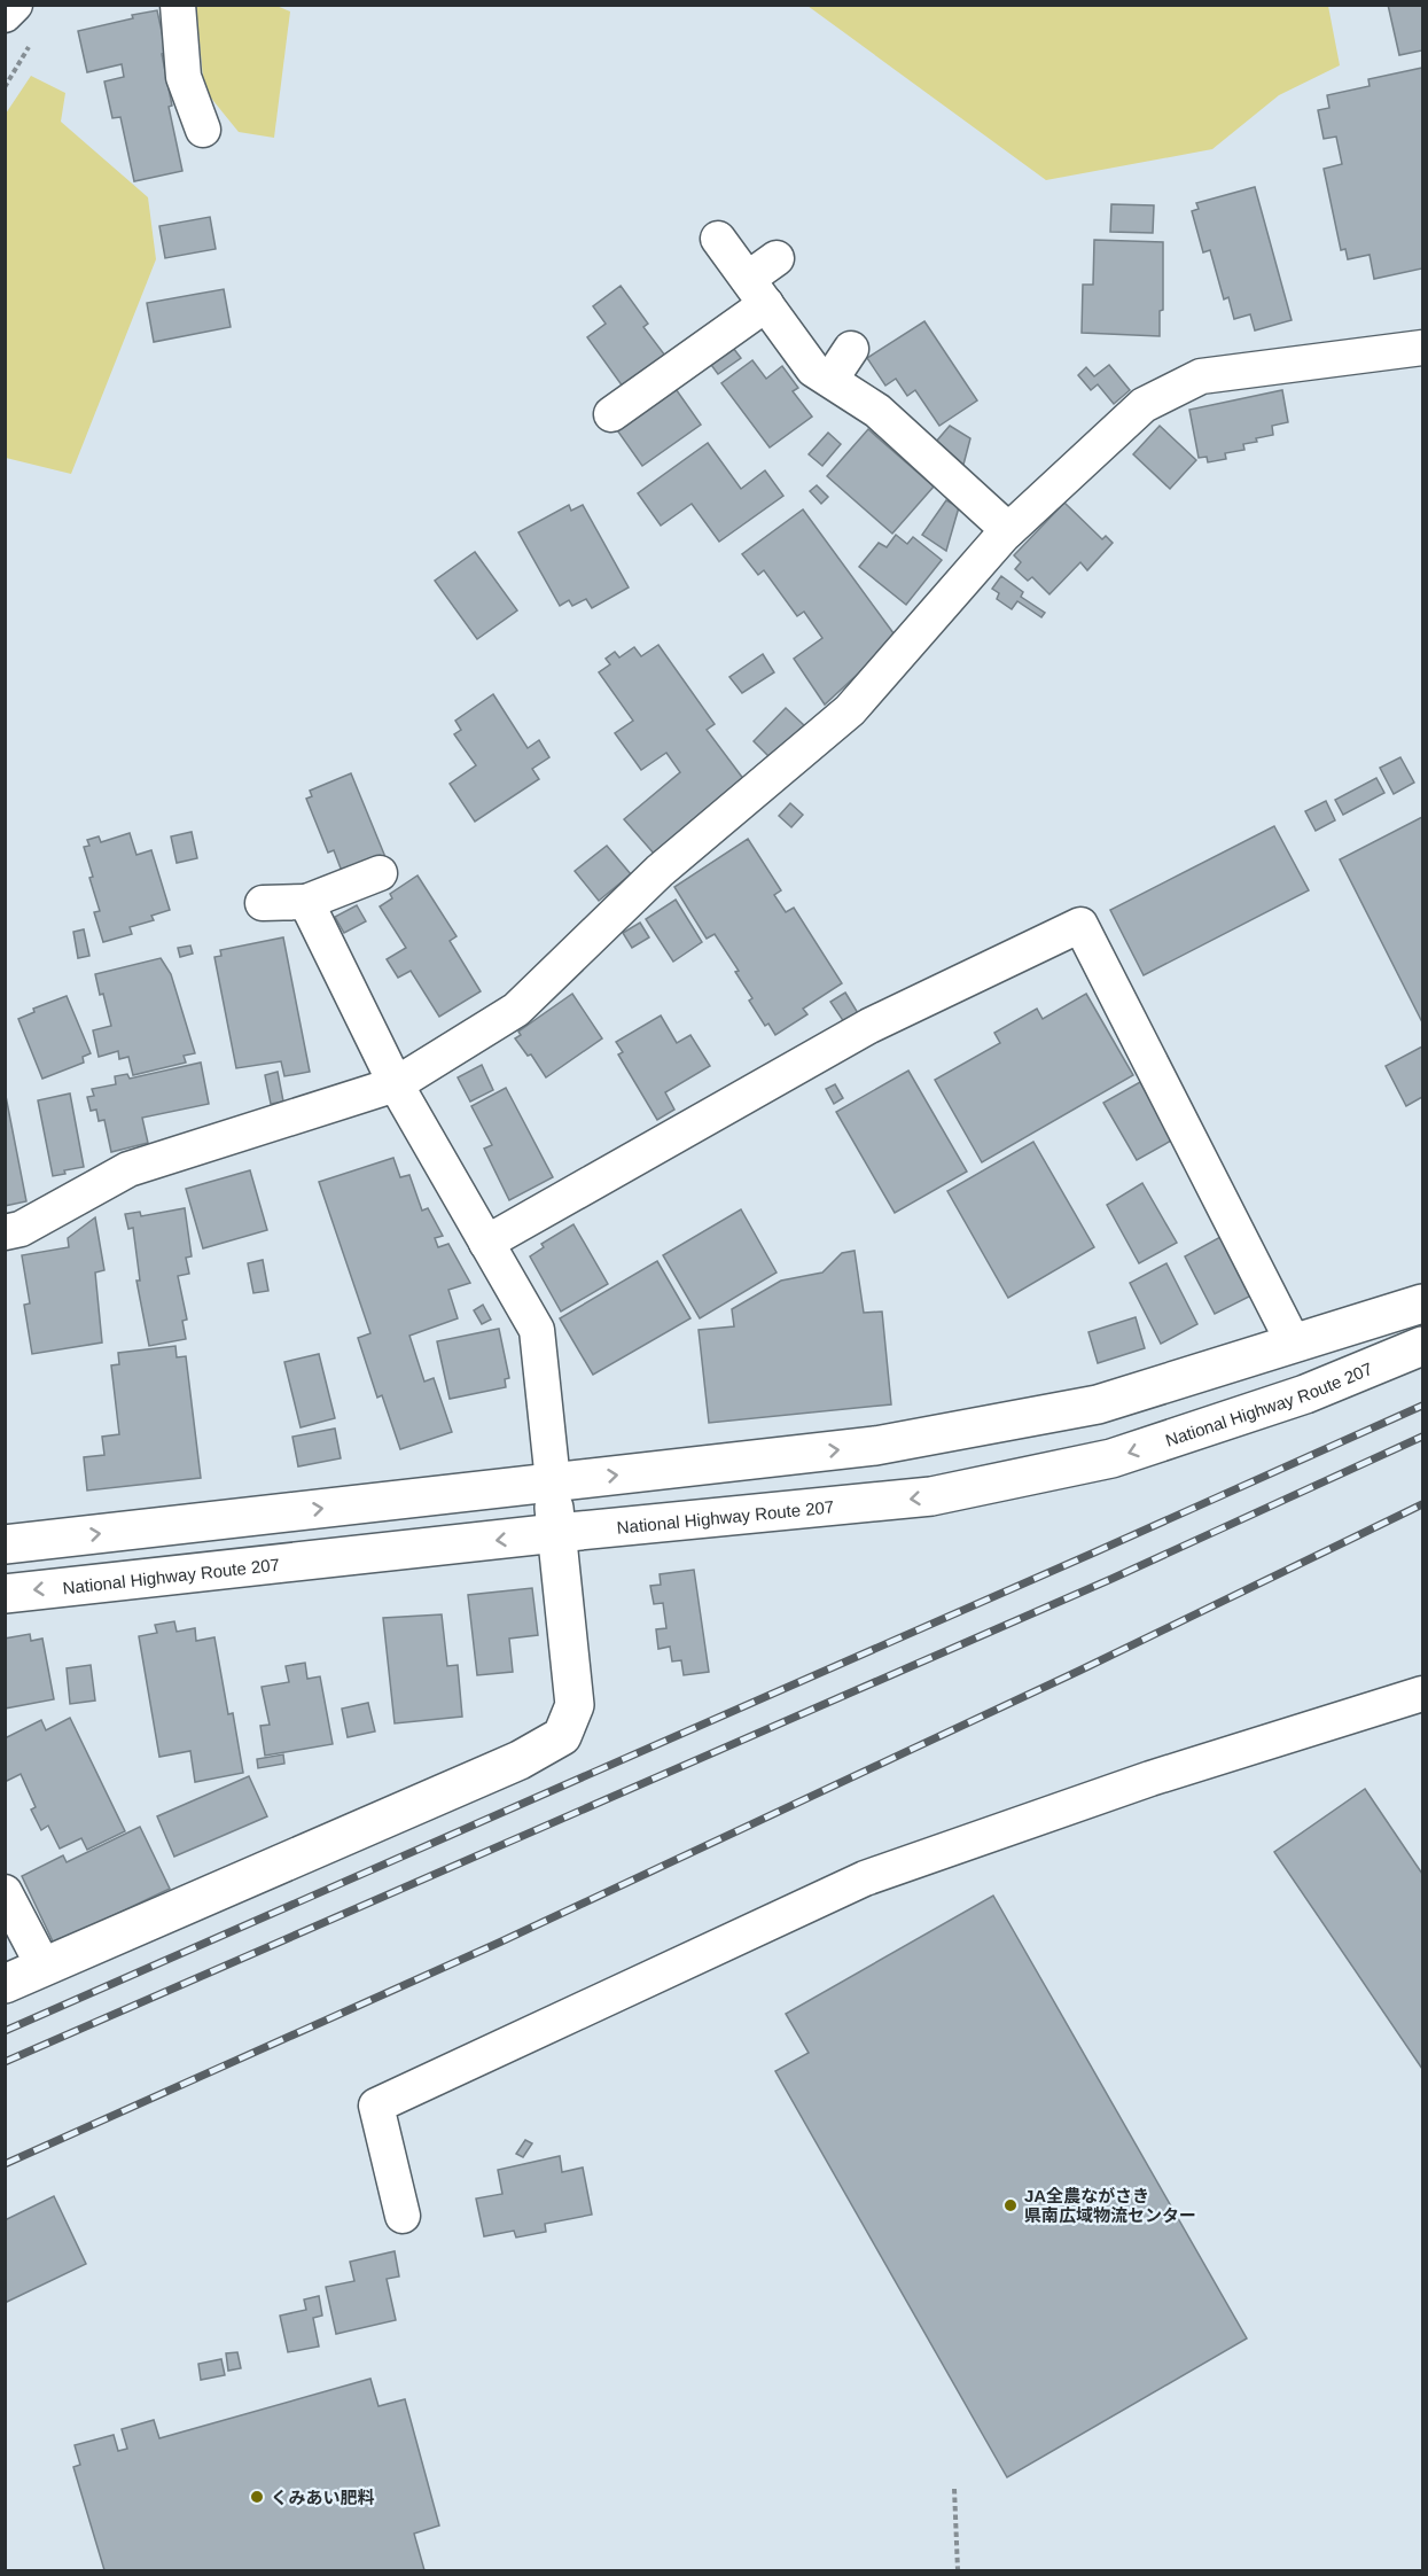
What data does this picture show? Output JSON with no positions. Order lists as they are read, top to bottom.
{
  "streets": {
    "street": ["National Highway Route 207"]
  },
  "places": ["JA全農ながさき 県南広域物流センター", "くみあい肥料"]
}
